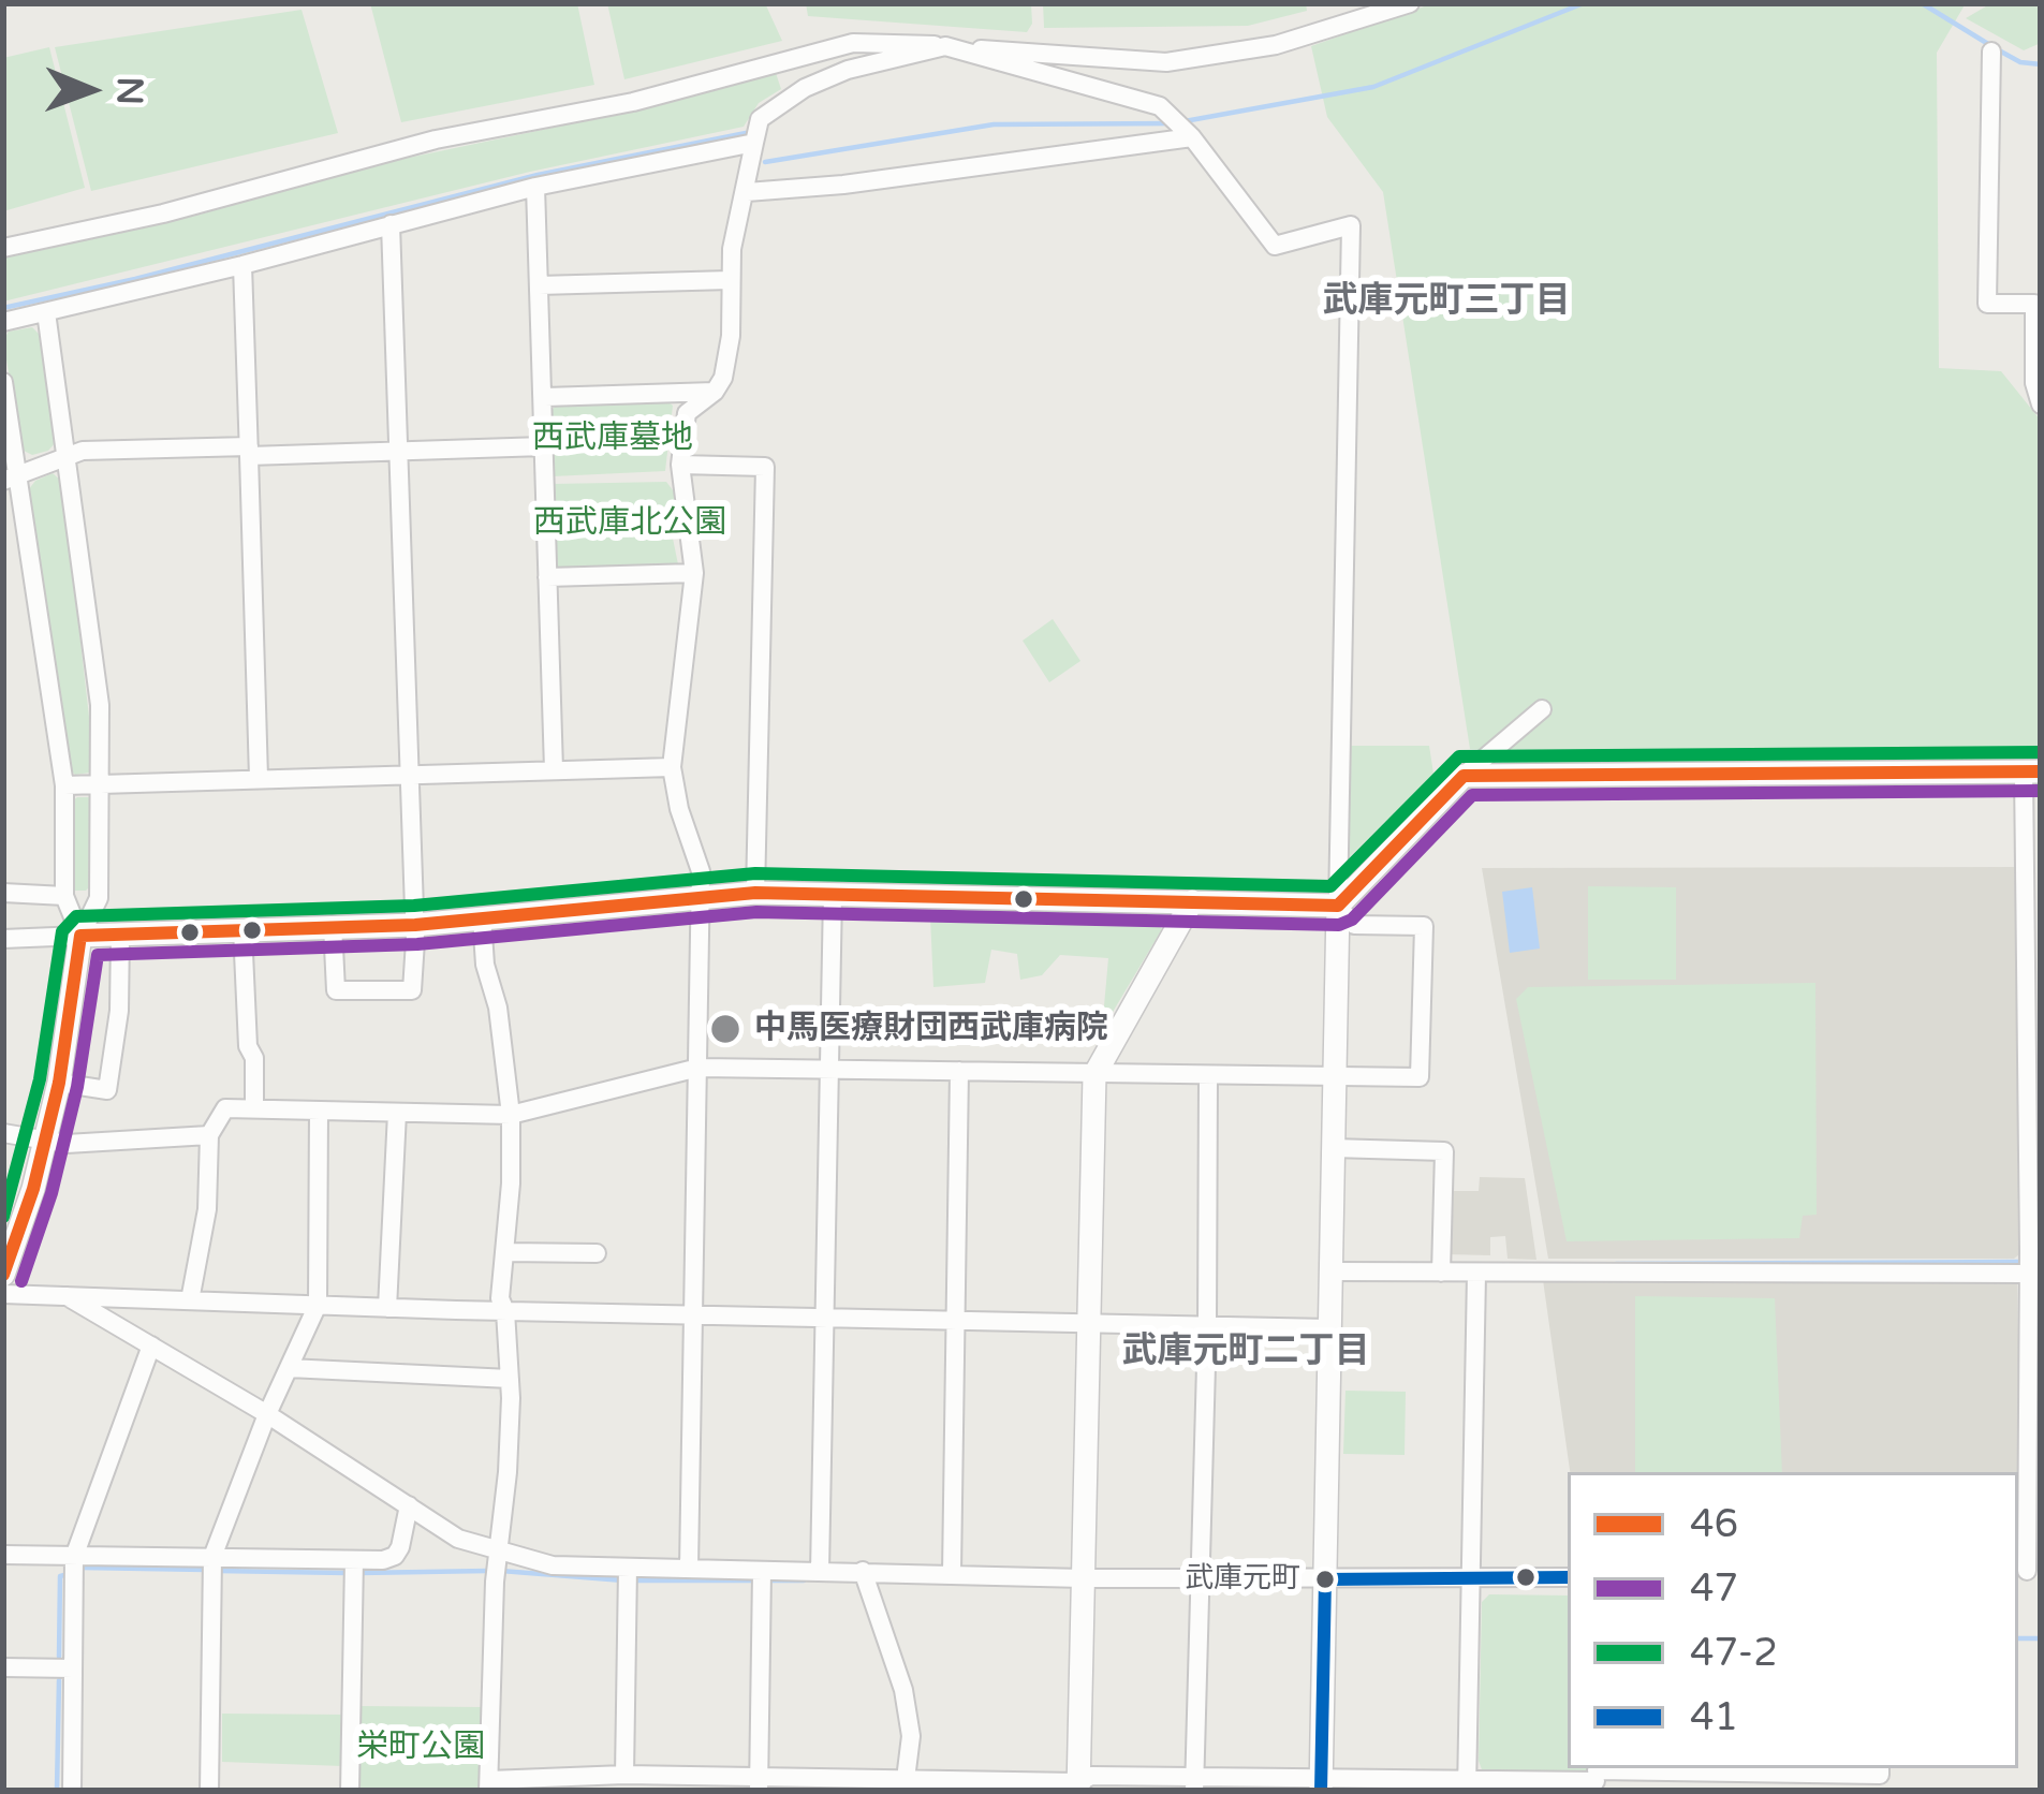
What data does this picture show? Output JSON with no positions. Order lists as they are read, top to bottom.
{
  "districts": ["武庫元町三丁目", "武庫元町二丁目"],
  "parks": ["西武庫墓地", "西武庫北公園", "栄町公園"],
  "places": ["中馬医療財団西武庫病院", "武庫元町"],
  "lines": [
    "transit line 47-2",
    "transit line 46",
    "transit line 47",
    "transit line 41"
  ],
  "legend": [
    "46",
    "47",
    "47-2",
    "41"
  ],
  "north": "right"
}
